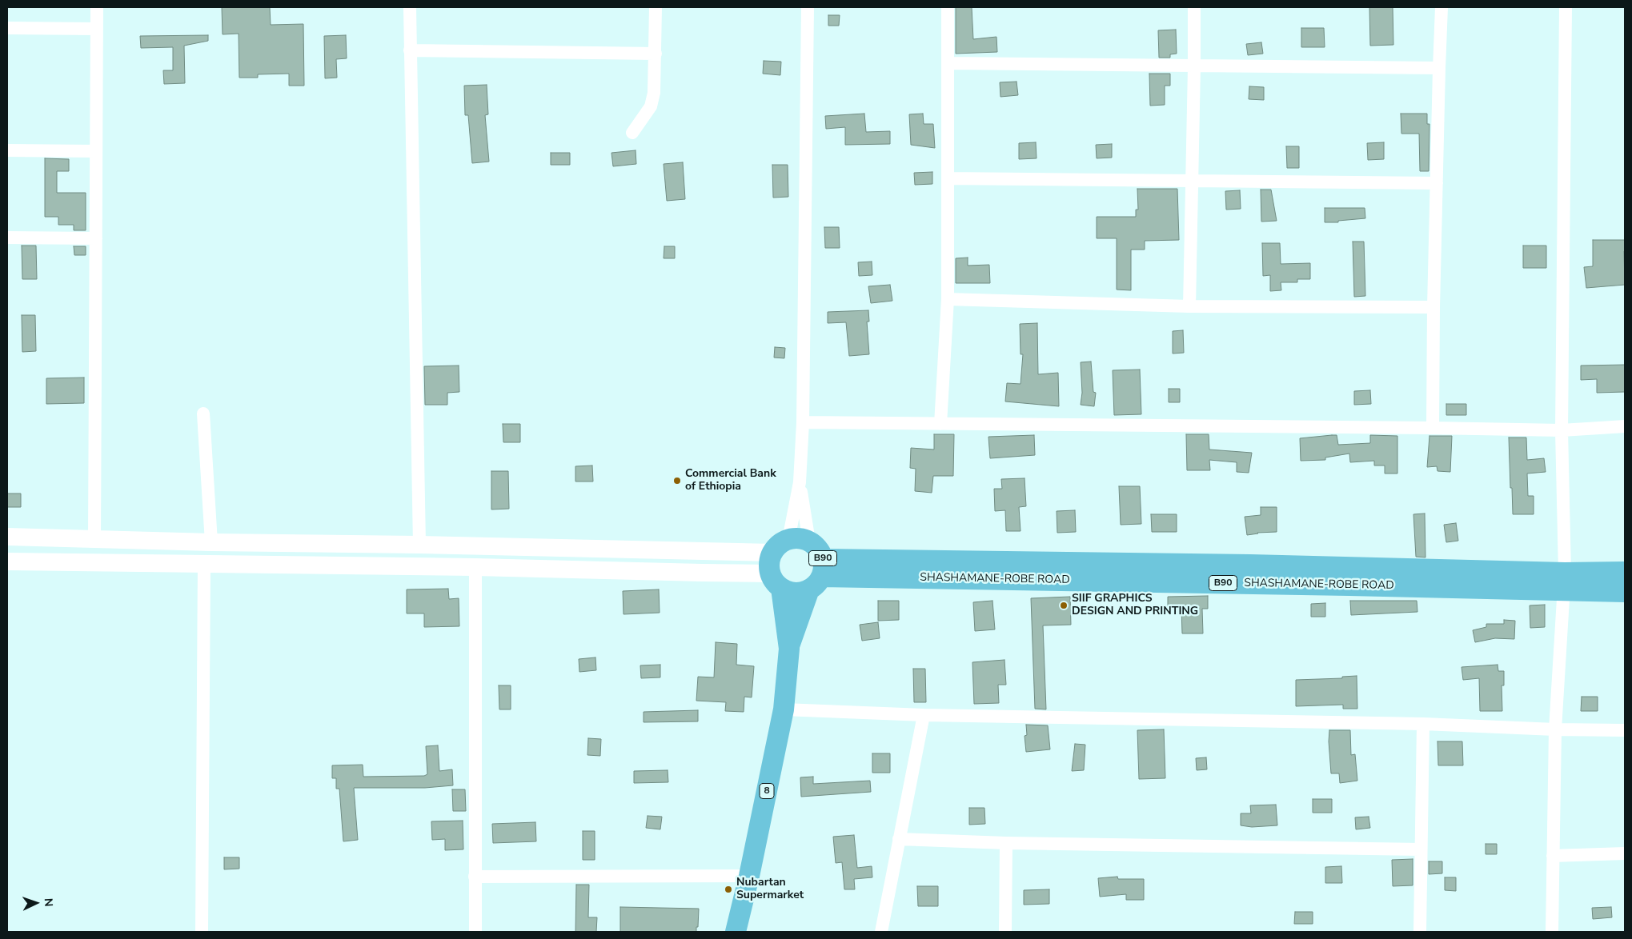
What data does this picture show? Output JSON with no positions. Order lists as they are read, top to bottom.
{
  "streets": {
    "main road": ["B90", "SHASHAMANE-ROBE ROAD", "8"]
  },
  "crossings": [
    ["B90", "SHASHAMANE-ROBE ROAD"],
    ["B90", "8"],
    ["SHASHAMANE-ROBE ROAD", "8"]
  ],
  "places": ["Commercial Bank of Ethiopia", "SIIF GRAPHICS DESIGN AND PRINTING", "Nubartan Supermarket"],
  "north": "right"
}
